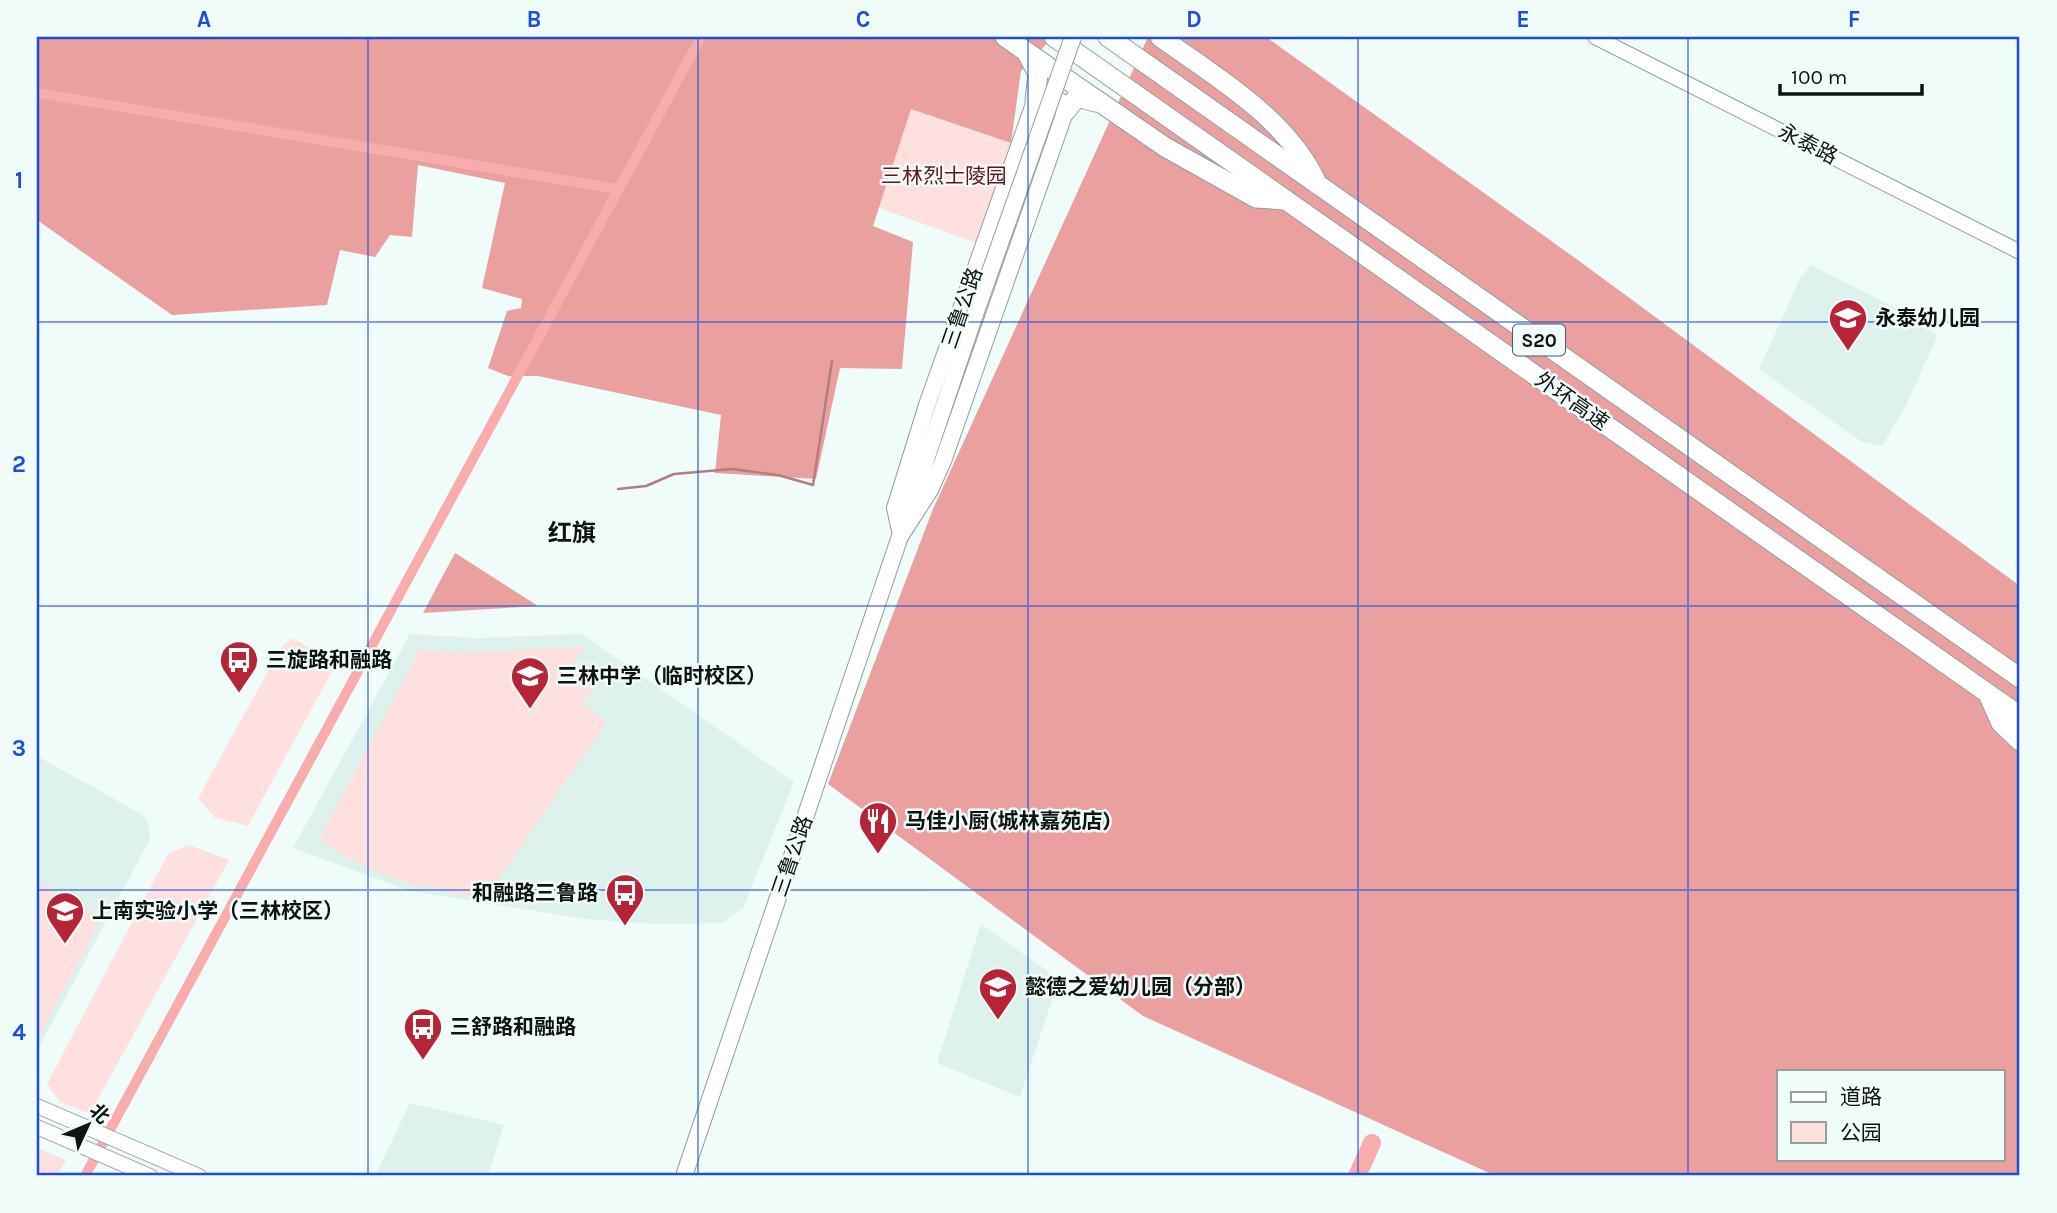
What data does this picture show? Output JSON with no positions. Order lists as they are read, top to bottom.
{
  "streets": {
    "highway": ["S20", "外环高速"],
    "main road": ["三鲁公路"],
    "street": ["永泰路"]
  },
  "districts": ["红旗"],
  "parks": ["三林烈士陵园"],
  "places": {
    "school or university": [
      "永泰幼儿园",
      "三林中学（临时校区）",
      "上南实验小学（三林校区）",
      "懿德之爱幼儿园（分部）"
    ],
    "bus stop": ["三旋路和融路", "和融路三鲁路", "三舒路和融路"],
    "restaurant": ["马佳小厨(城林嘉苑店)"]
  },
  "legend": ["道路", "公园"],
  "scale_bar": "100 m",
  "north": "top right",
  "grid": {
    "columns": [
      "A",
      "B",
      "C",
      "D",
      "E",
      "F"
    ],
    "rows": [
      "1",
      "2",
      "3",
      "4"
    ]
  }
}
